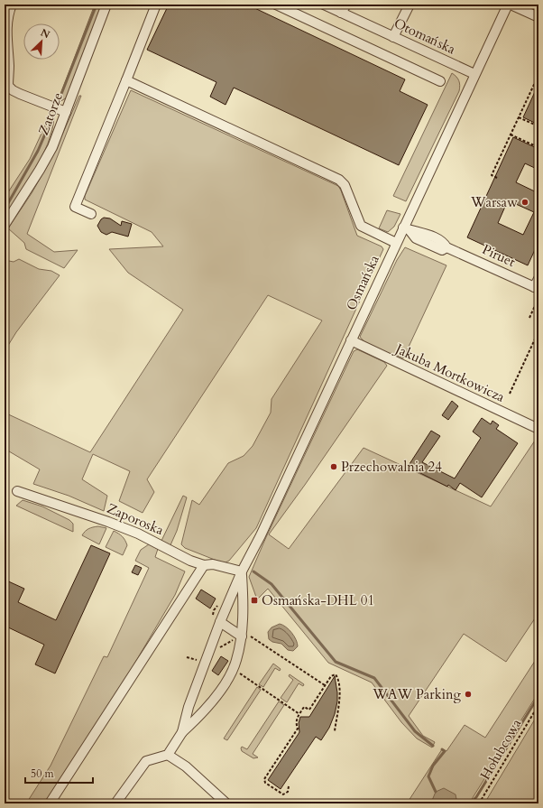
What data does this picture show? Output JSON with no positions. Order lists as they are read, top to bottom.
{
  "streets": {
    "street": [
      "Otomańska",
      "Zatorze",
      "Piruet",
      "Osmańska",
      "Jakuba Mortkowicza",
      "Zaporoska"
    ],
    "path": ["Hołubcowa"]
  },
  "crossings": [
    ["Otomańska", "Osmańska"],
    ["Piruet", "Osmańska"],
    ["Osmańska", "Jakuba Mortkowicza"],
    ["Osmańska", "Zaporoska"]
  ],
  "places": {
    "other": ["Warsaw", "Przechowalnia 24", "WAW Parking"],
    "transit": ["Osmańska-DHL 01"]
  },
  "scale_bar": "50 m",
  "north": "top right"
}
